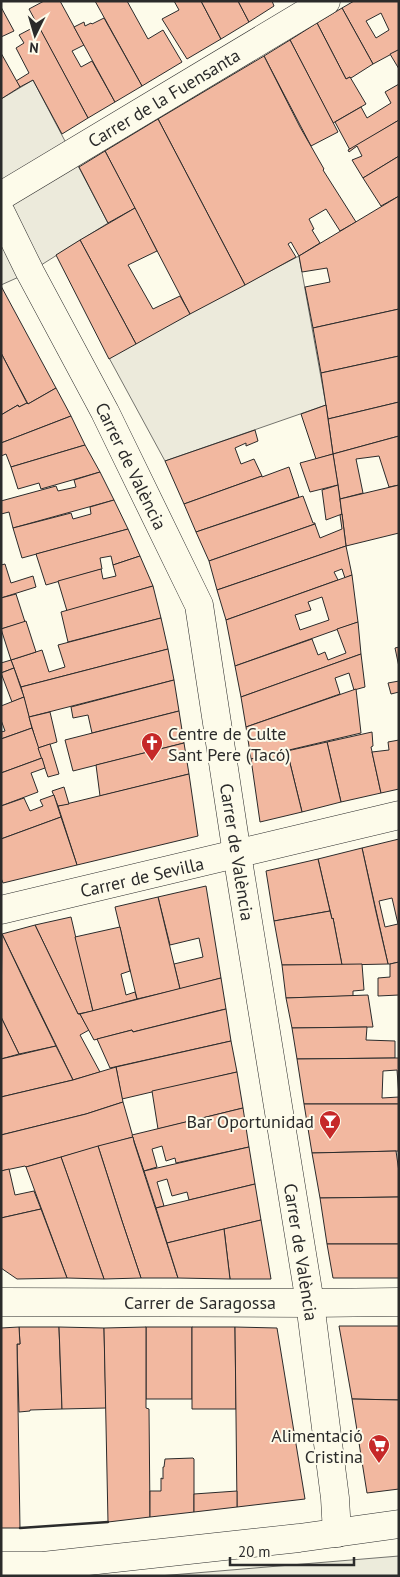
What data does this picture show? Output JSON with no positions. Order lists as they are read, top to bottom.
{
  "streets": {
    "street": [
      "Carrer de la Fuensanta",
      "Carrer de València",
      "Carrer de Sevilla",
      "Carrer de Saragossa"
    ]
  },
  "crossings": [
    ["Carrer de València", "Carrer de Sevilla"],
    ["Carrer de València", "Carrer de Saragossa"]
  ],
  "places": {
    "church": ["Centre de Culte Sant Pere (Tacó)"],
    "bar": ["Bar Oportunidad"],
    "supermarket": ["Alimentació Cristina"]
  },
  "scale_bar": "20 m",
  "north": "bottom"
}
